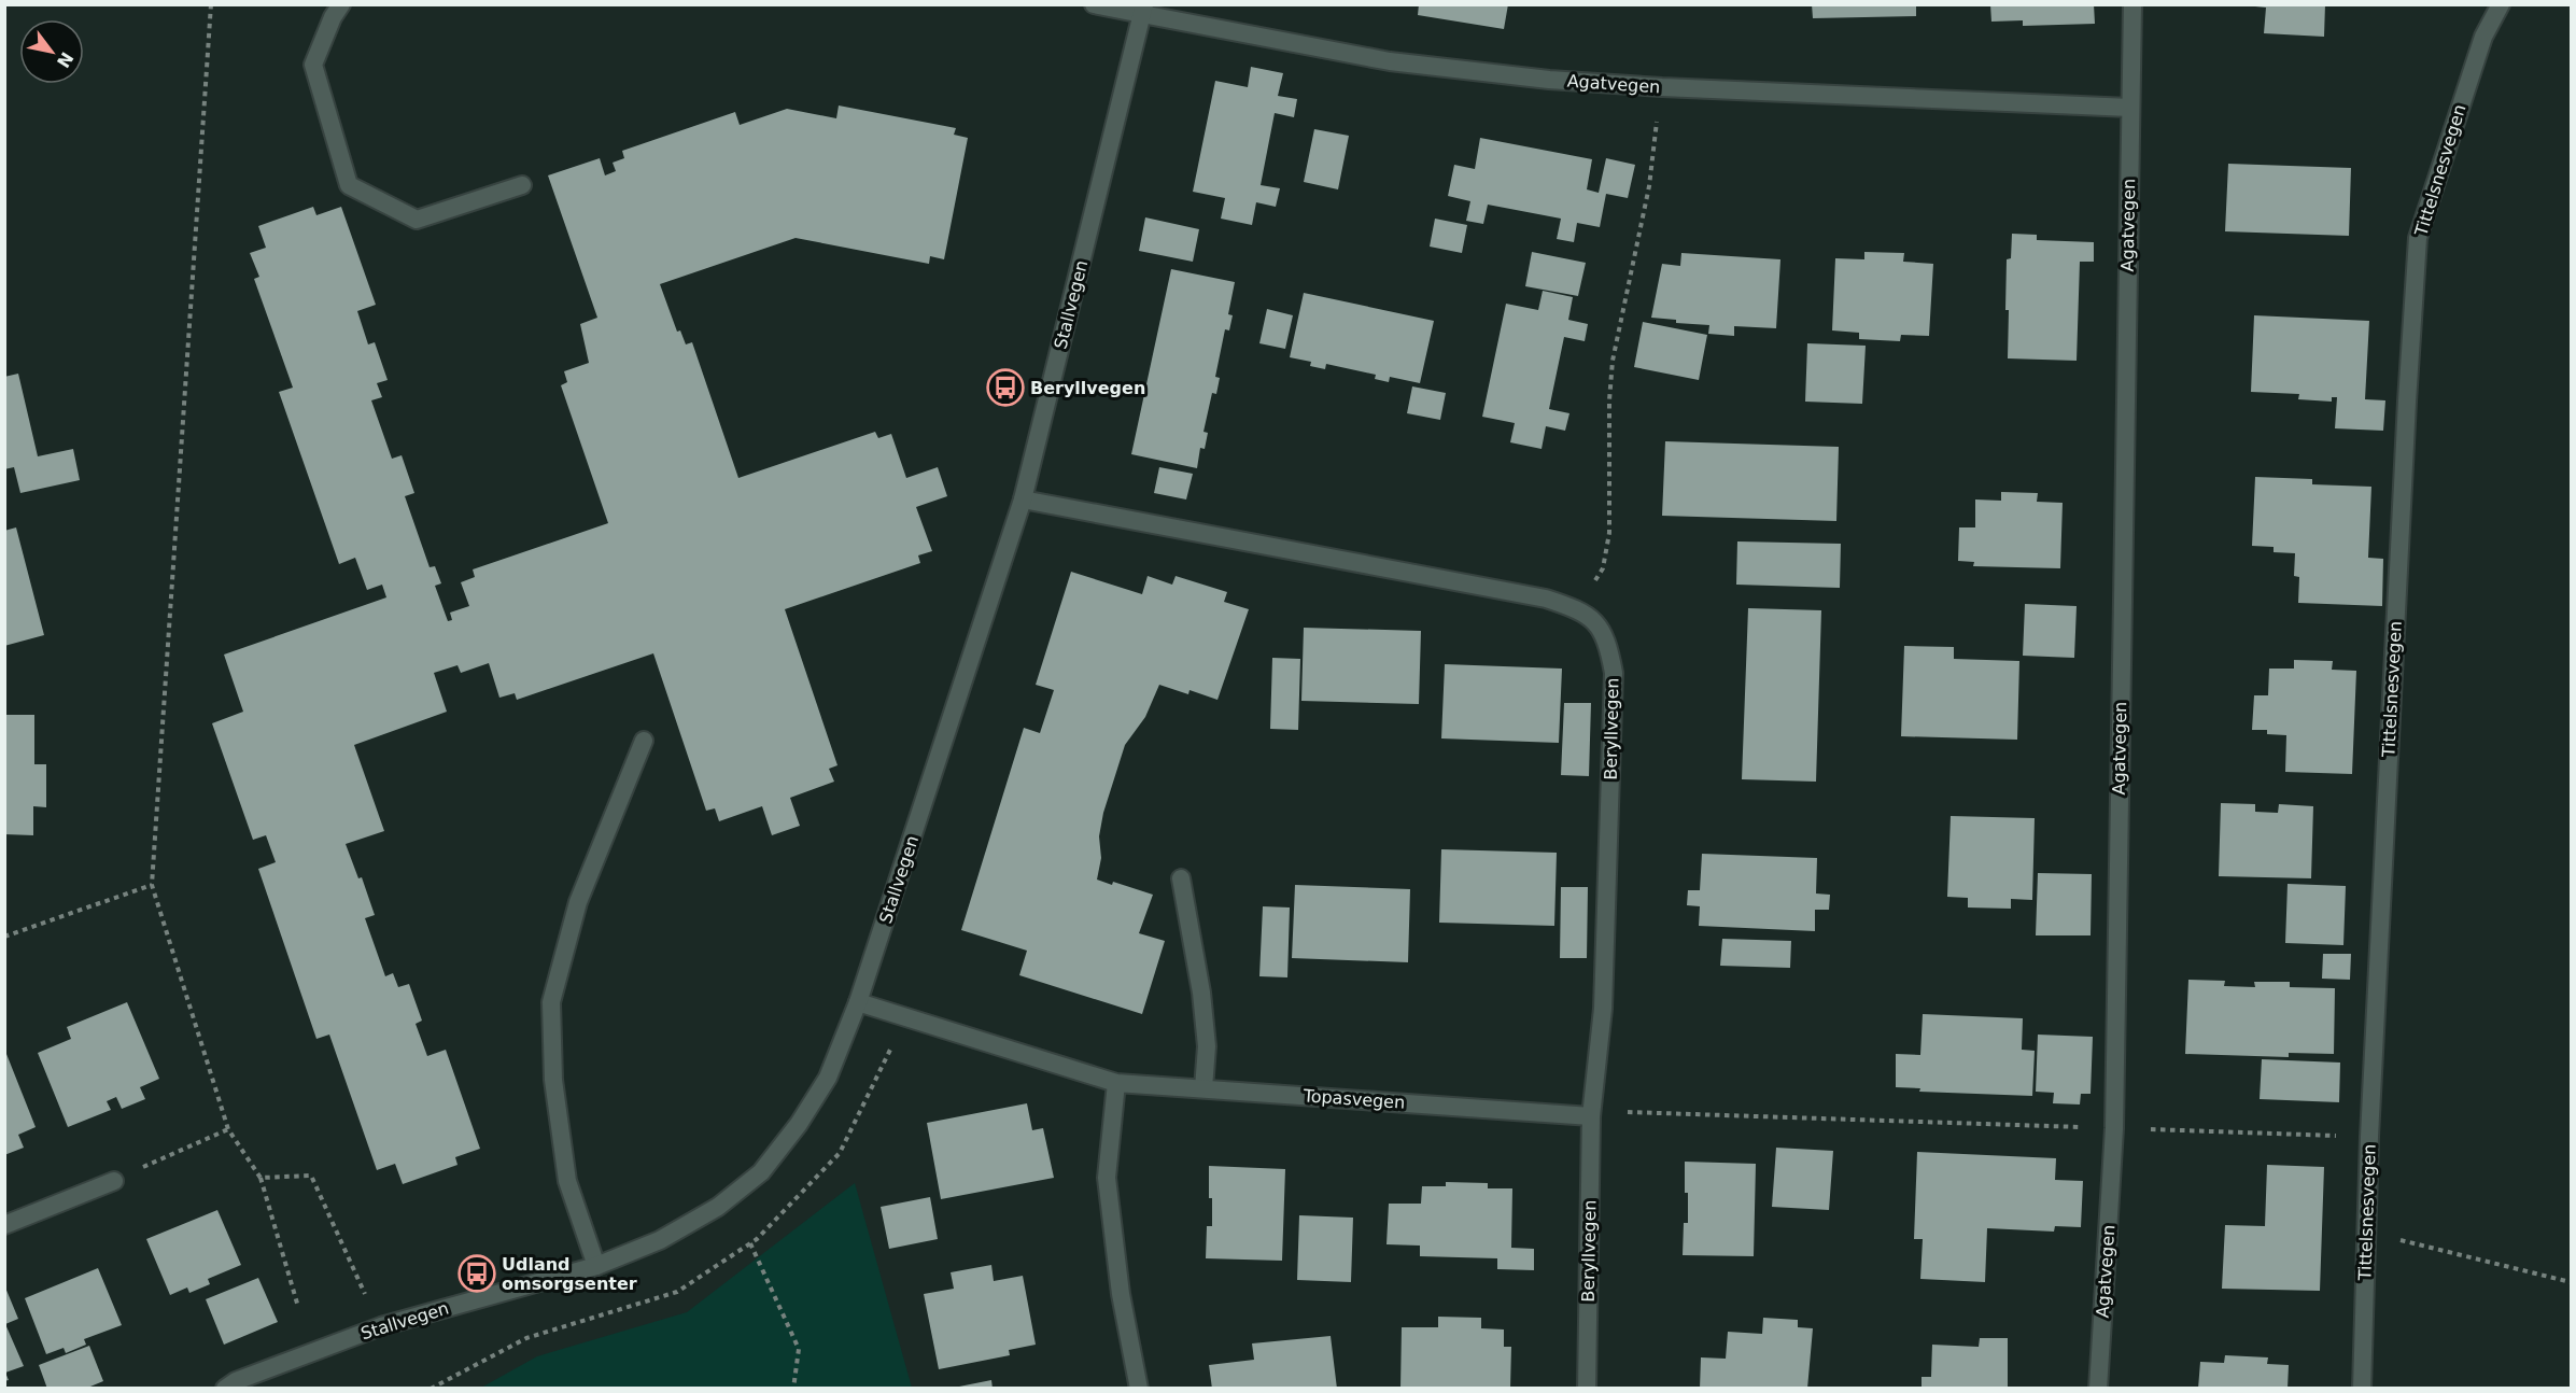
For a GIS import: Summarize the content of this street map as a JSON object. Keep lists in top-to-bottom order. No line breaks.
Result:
{"streets":{"street":["Agatvegen","Tittelsnesvegen","Stallvegen","Beryllvegen","Topasvegen"]},"crossings":[["Agatvegen","Stallvegen"],["Stallvegen","Beryllvegen"],["Stallvegen","Topasvegen"],["Beryllvegen","Topasvegen"]],"places":{"bus stop":["Beryllvegen","Udland omsorgsenter"]},"north":"bottom right"}
